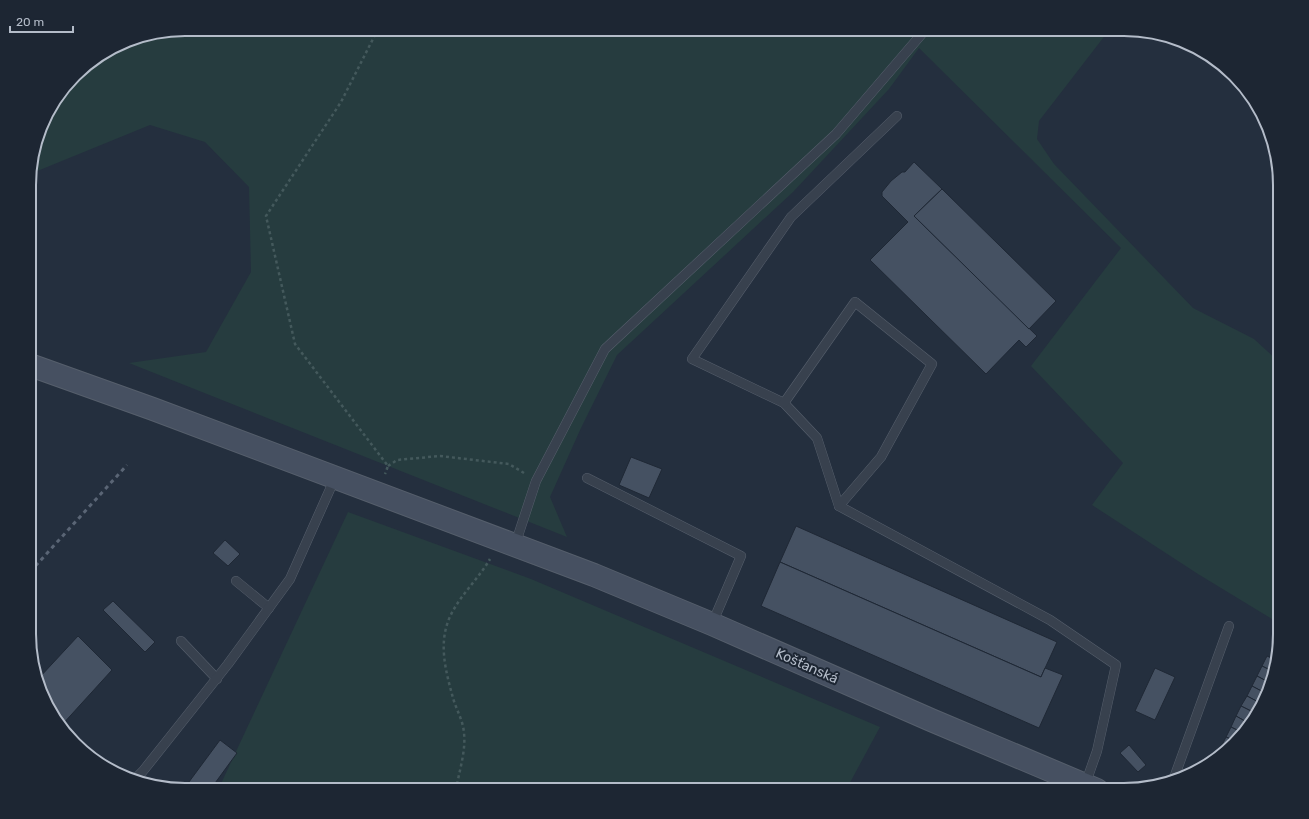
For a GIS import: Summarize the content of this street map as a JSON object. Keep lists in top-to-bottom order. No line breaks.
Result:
{"streets":{"street":["Košťanská"]},"scale_bar":"20 m"}
